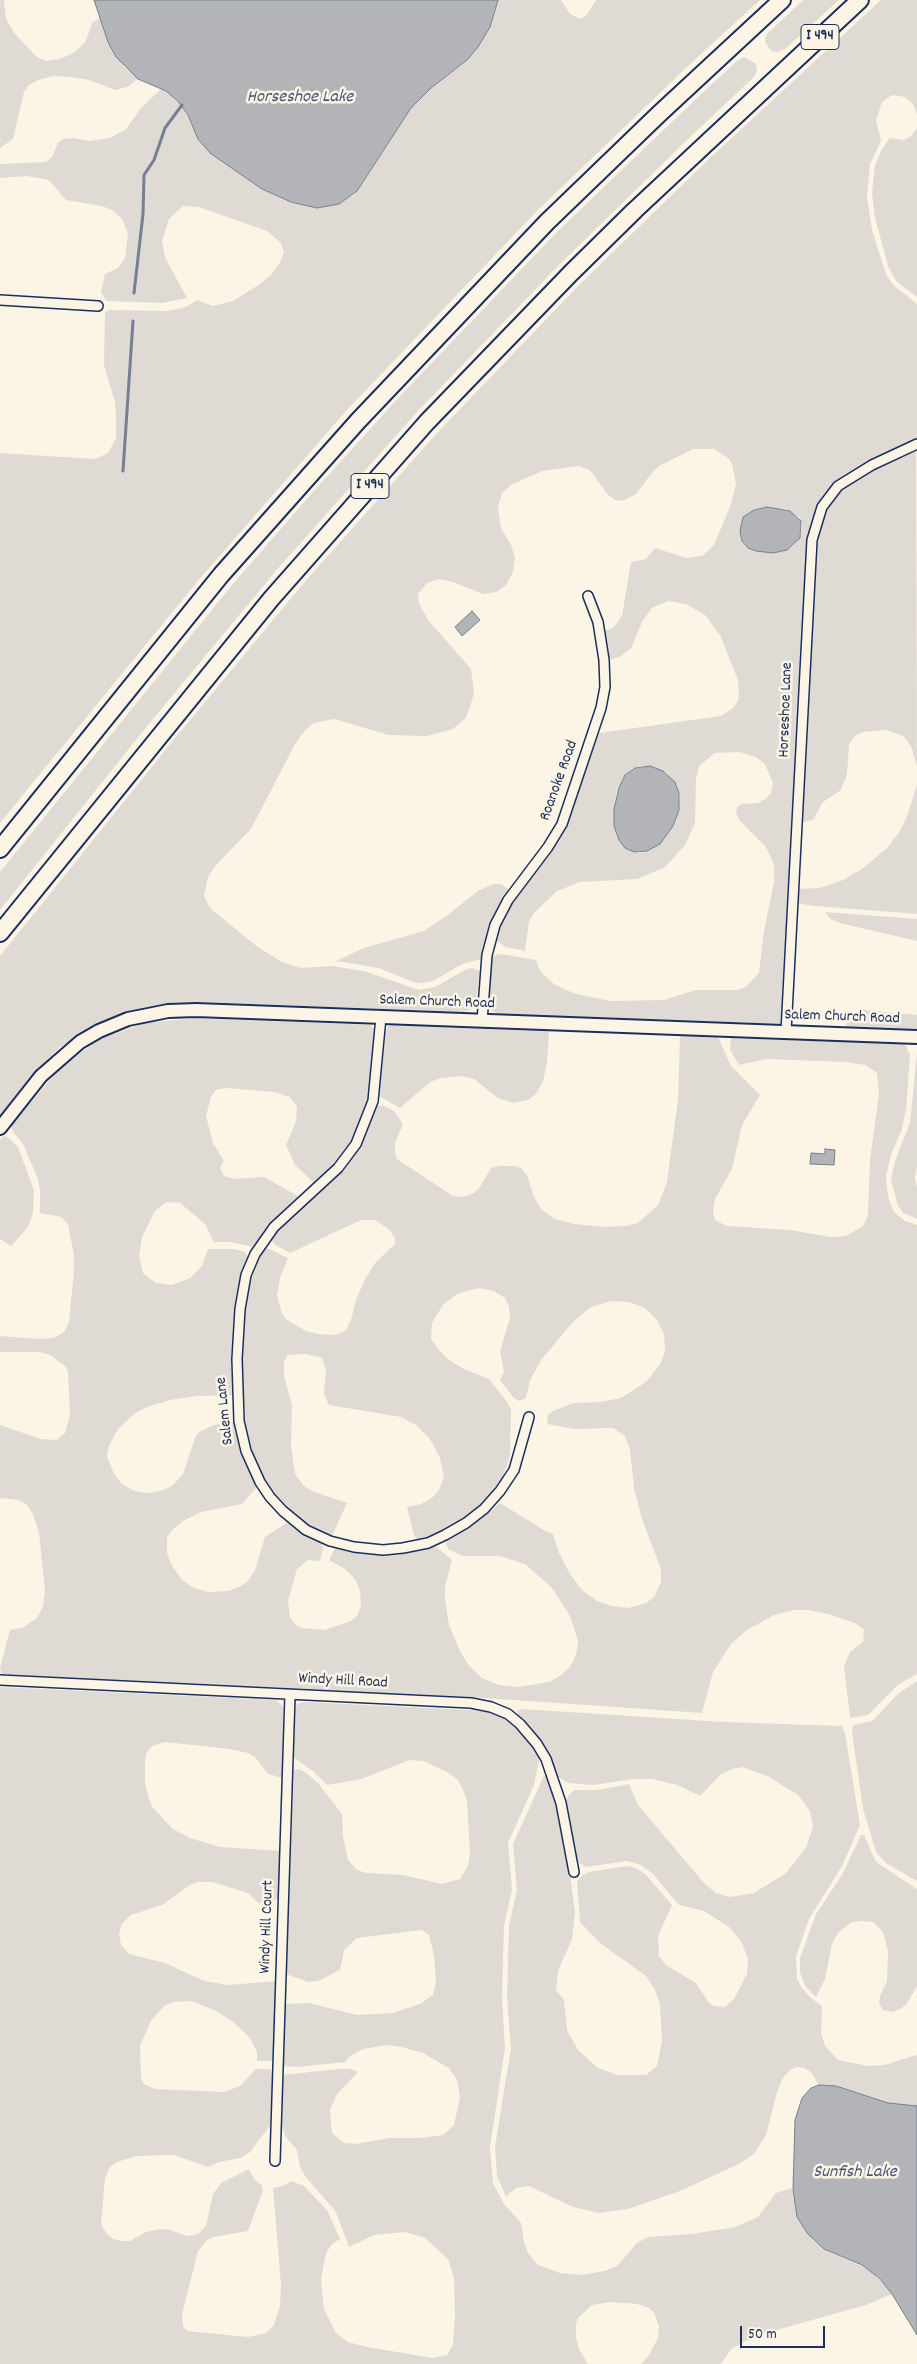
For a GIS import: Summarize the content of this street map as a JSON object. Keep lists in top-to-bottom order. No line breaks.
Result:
{"streets":{"highway":["I 494"],"street":["Horseshoe Lane","Roanoke Road","Salem Church Road","Salem Lane","Windy Hill Road","Windy Hill Court"]},"crossings":[["Horseshoe Lane","Salem Church Road"],["Roanoke Road","Salem Church Road"],["Salem Church Road","Salem Lane"],["Windy Hill Road","Windy Hill Court"]],"water":["Horseshoe Lake","Sunfish Lake"],"scale_bar":"50 m"}
